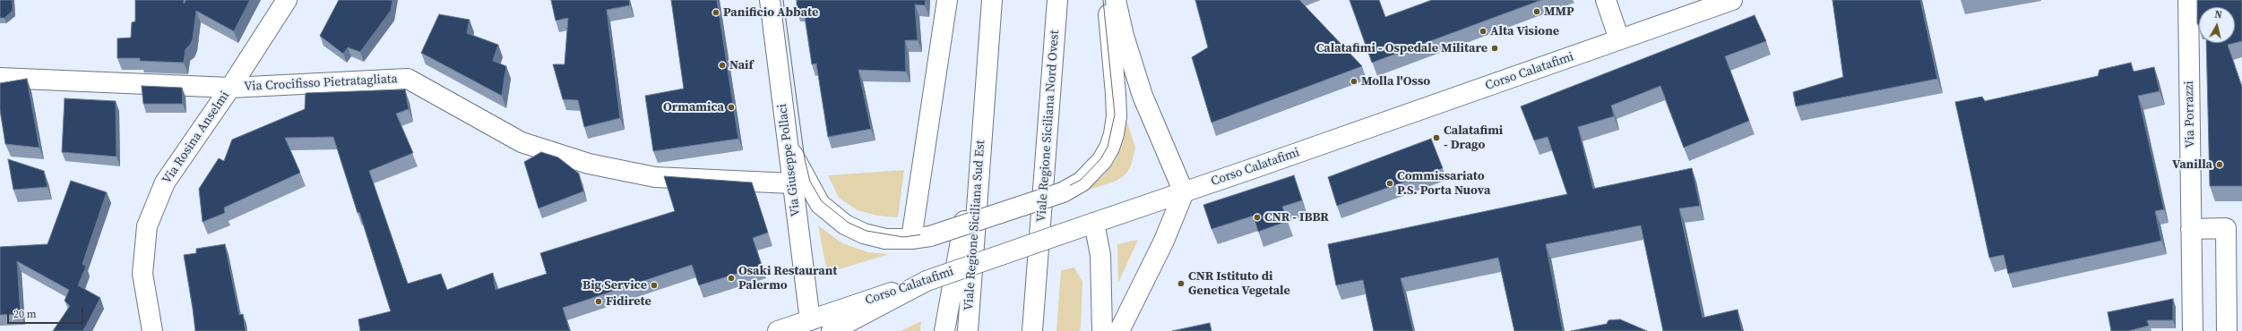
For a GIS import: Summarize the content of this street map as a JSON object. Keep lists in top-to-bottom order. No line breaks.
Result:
{"streets":{"street":["Corso Calatafimi","Via Crocifisso Pietratagliata","Via Porrazzi","Viale Regione Siciliana Nord Ovest","Via Rosina Anselmi","Via Giuseppe Pollaci","Viale Regione Siciliana Sud Est"]},"crossings":[["Corso Calatafimi","Via Giuseppe Pollaci"],["Via Crocifisso Pietratagliata","Via Rosina Anselmi"],["Via Crocifisso Pietratagliata","Via Giuseppe Pollaci"]],"places":["MMP","Panificio Abbate","Alta Visione","Calatafimi - Ospedale Militare","Naif","Molla l'Osso","Ormamica","Calatafimi - Drago","Vanilla","Commissariato P.S. Porta Nuova","CNR - IBBR","Osaki Restaurant Palermo","CNR Istituto di Genetica Vegetale","Big Service","Fidirete"],"scale_bar":"20 m","north":"top"}
